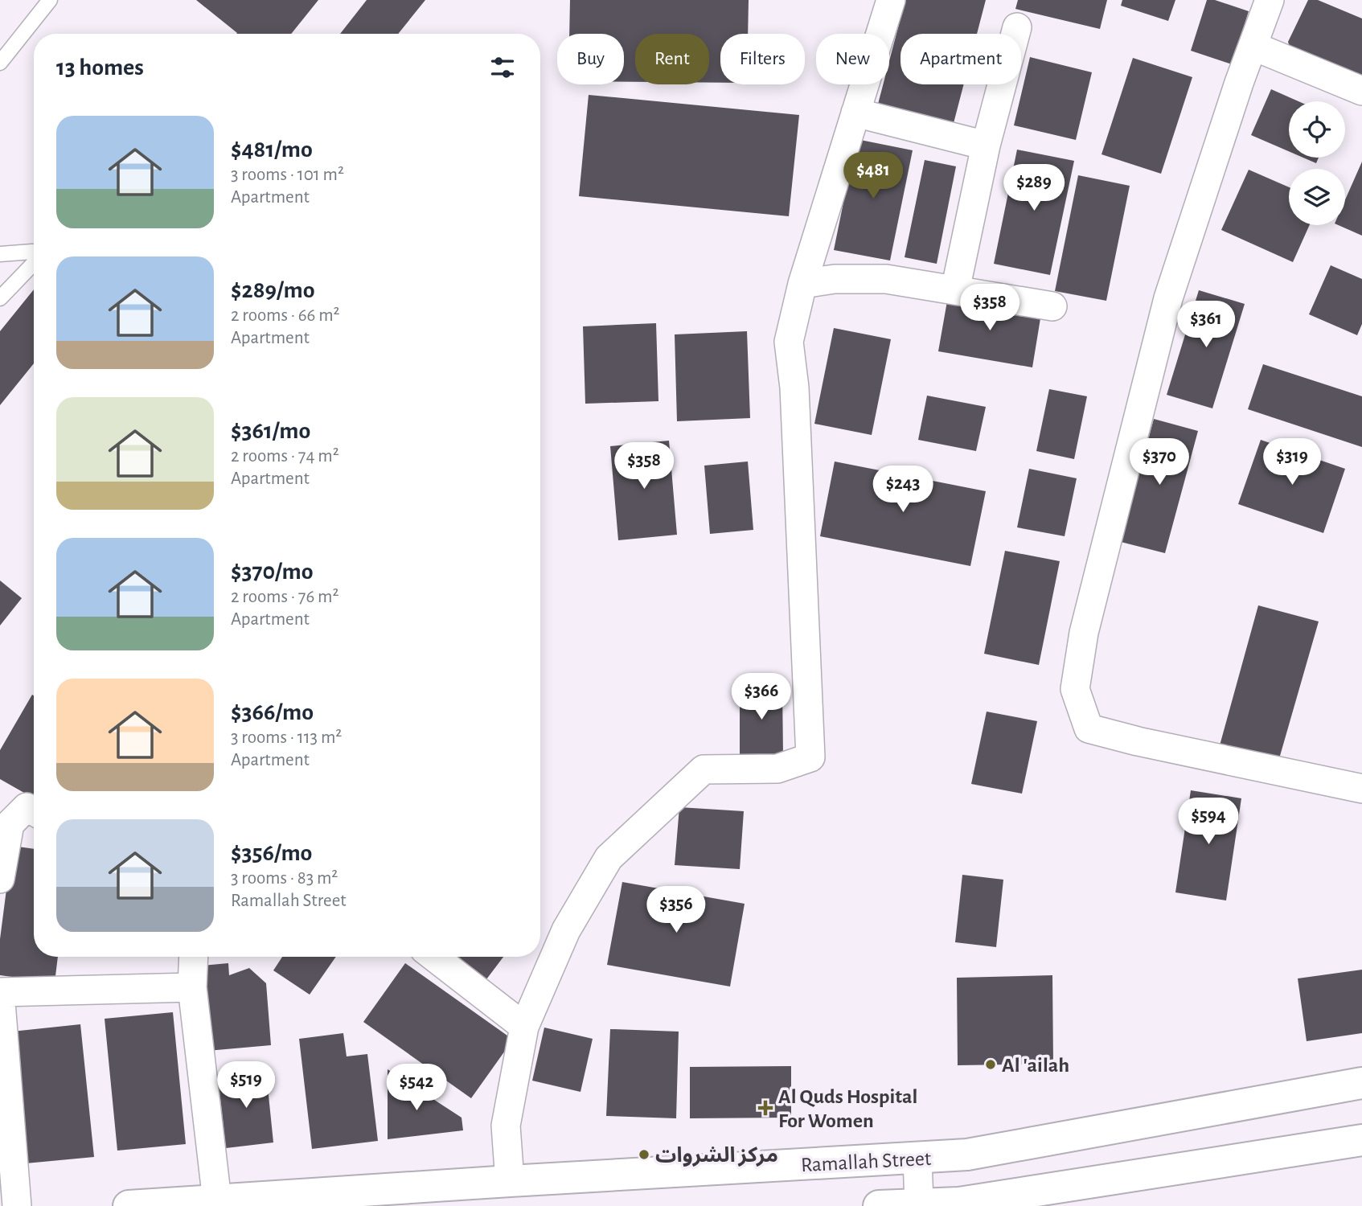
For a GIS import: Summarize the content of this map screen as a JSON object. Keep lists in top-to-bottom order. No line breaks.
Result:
{"streets":{"main road":["Ramallah Street"]},"places":{"other":["Al 'ailah","مركز الشروات"],"health":["Al Quds Hospital For Women"]},"page":{"chip":["Buy","Rent","Filters","New","Apartment"],"heading":"13 homes","list":[{"name":"$481/mo","note":"3 rooms · 101 m² · Apartment"},{"name":"$289/mo","note":"2 rooms · 66 m² · Apartment"},{"name":"$361/mo","note":"2 rooms · 74 m² · Apartment"},{"name":"$370/mo","note":"2 rooms · 76 m² · Apartment"},{"name":"$366/mo","note":"3 rooms · 113 m² · Apartment"},{"name":"$356/mo","note":"3 rooms · 83 m² · Ramallah Street"}],"price":["$481","$289","$358","$361","$370","$319","$358","$243","$366","$594","$356","$519","$542"]}}
